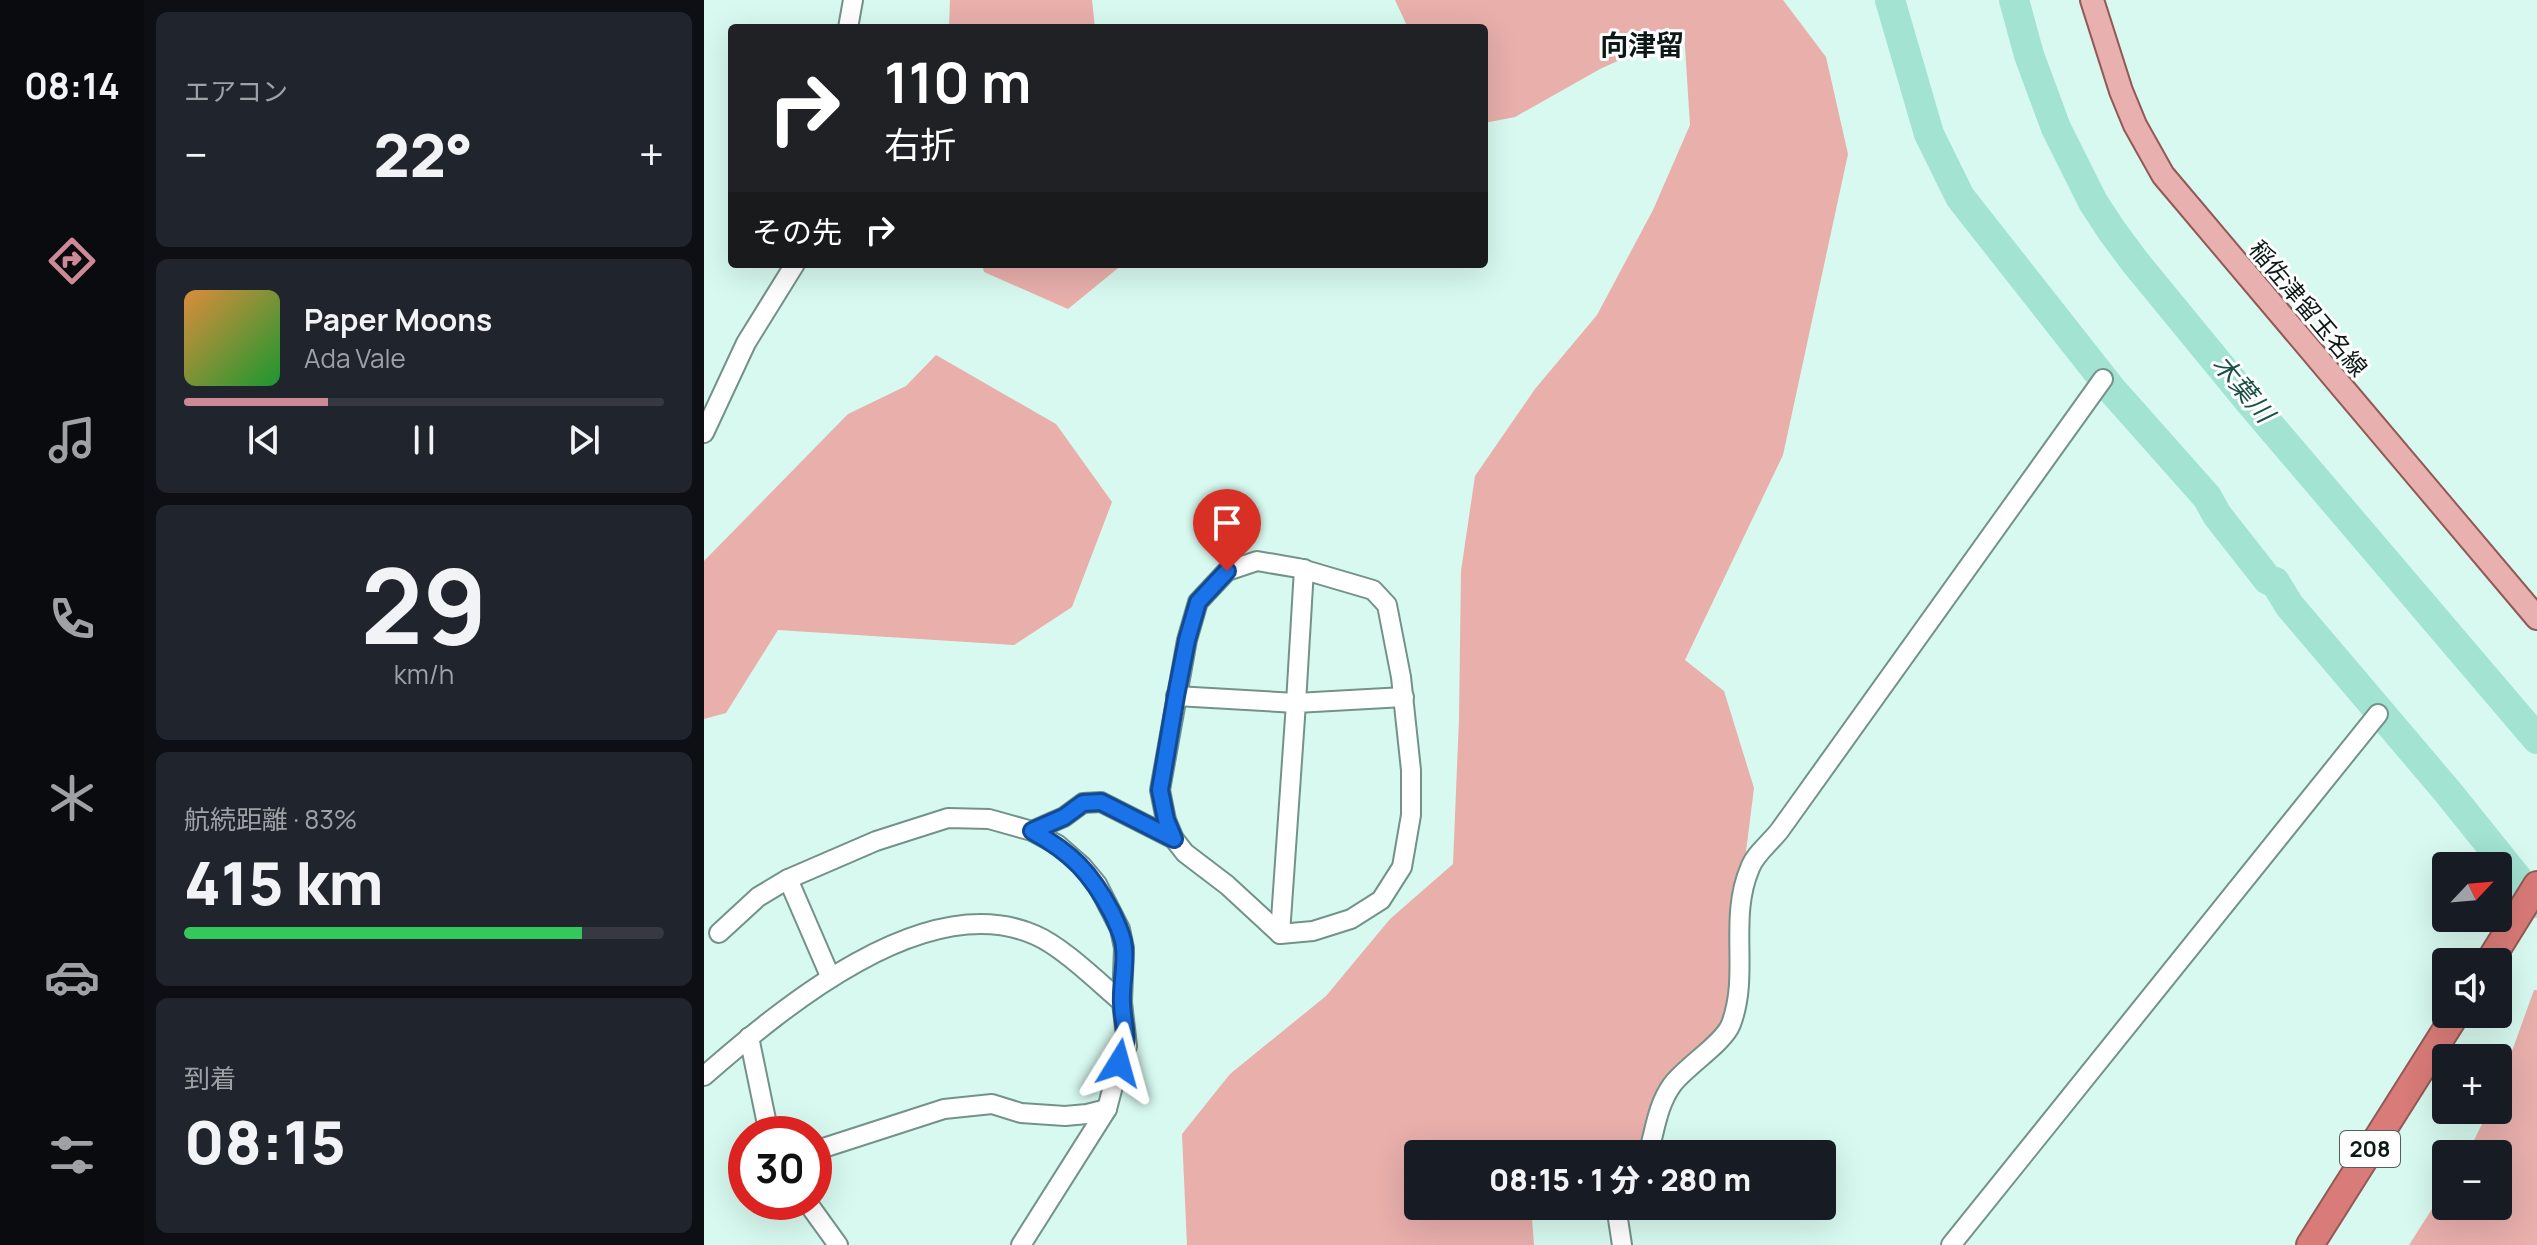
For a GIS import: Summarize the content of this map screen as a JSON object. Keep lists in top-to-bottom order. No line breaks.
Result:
{"streets":{"highway":["208"],"main road":["稲佐津留玉名線"]},"districts":["向津留"],"water":["木葉川"],"north":"top right","page":{"tabs":"08:14","tile":["エアコン",["29","km/h"],["航続距離 · 83%","415 km"],["到着","08:15"]],"turn":["110 m","右折"],"heat":["−","22°","+"],"then":"その先","song":["Paper Moons","Ada Vale"],"map_buttons":["+","−"],"limit":"30","trip":"08:15 · 1 分 · 280 m"}}
